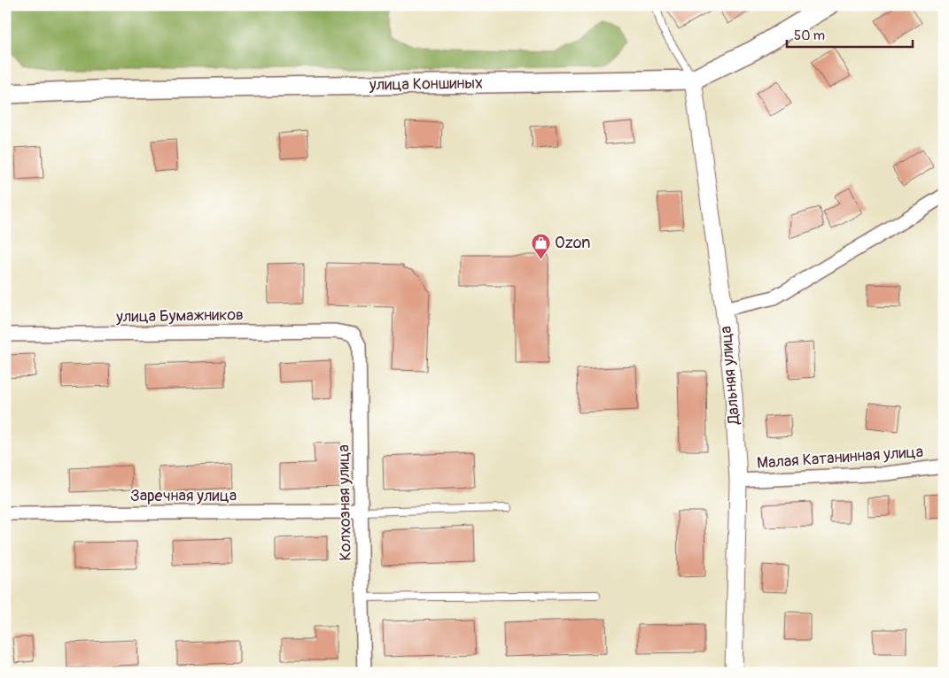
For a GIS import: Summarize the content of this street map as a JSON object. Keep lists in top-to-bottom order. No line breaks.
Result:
{"streets":{"main road":["улица Коншиных"],"street":["улица Бумажников","Дальняя улица","Малая Катанинная улица","Заречная улица","Колхозная улица"]},"crossings":[["улица Коншиных","Дальняя улица"],["улица Бумажников","Колхозная улица"],["Дальняя улица","Малая Катанинная улица"],["Заречная улица","Колхозная улица"]],"places":{"shop":["Ozon"]},"scale_bar":"50 m"}
